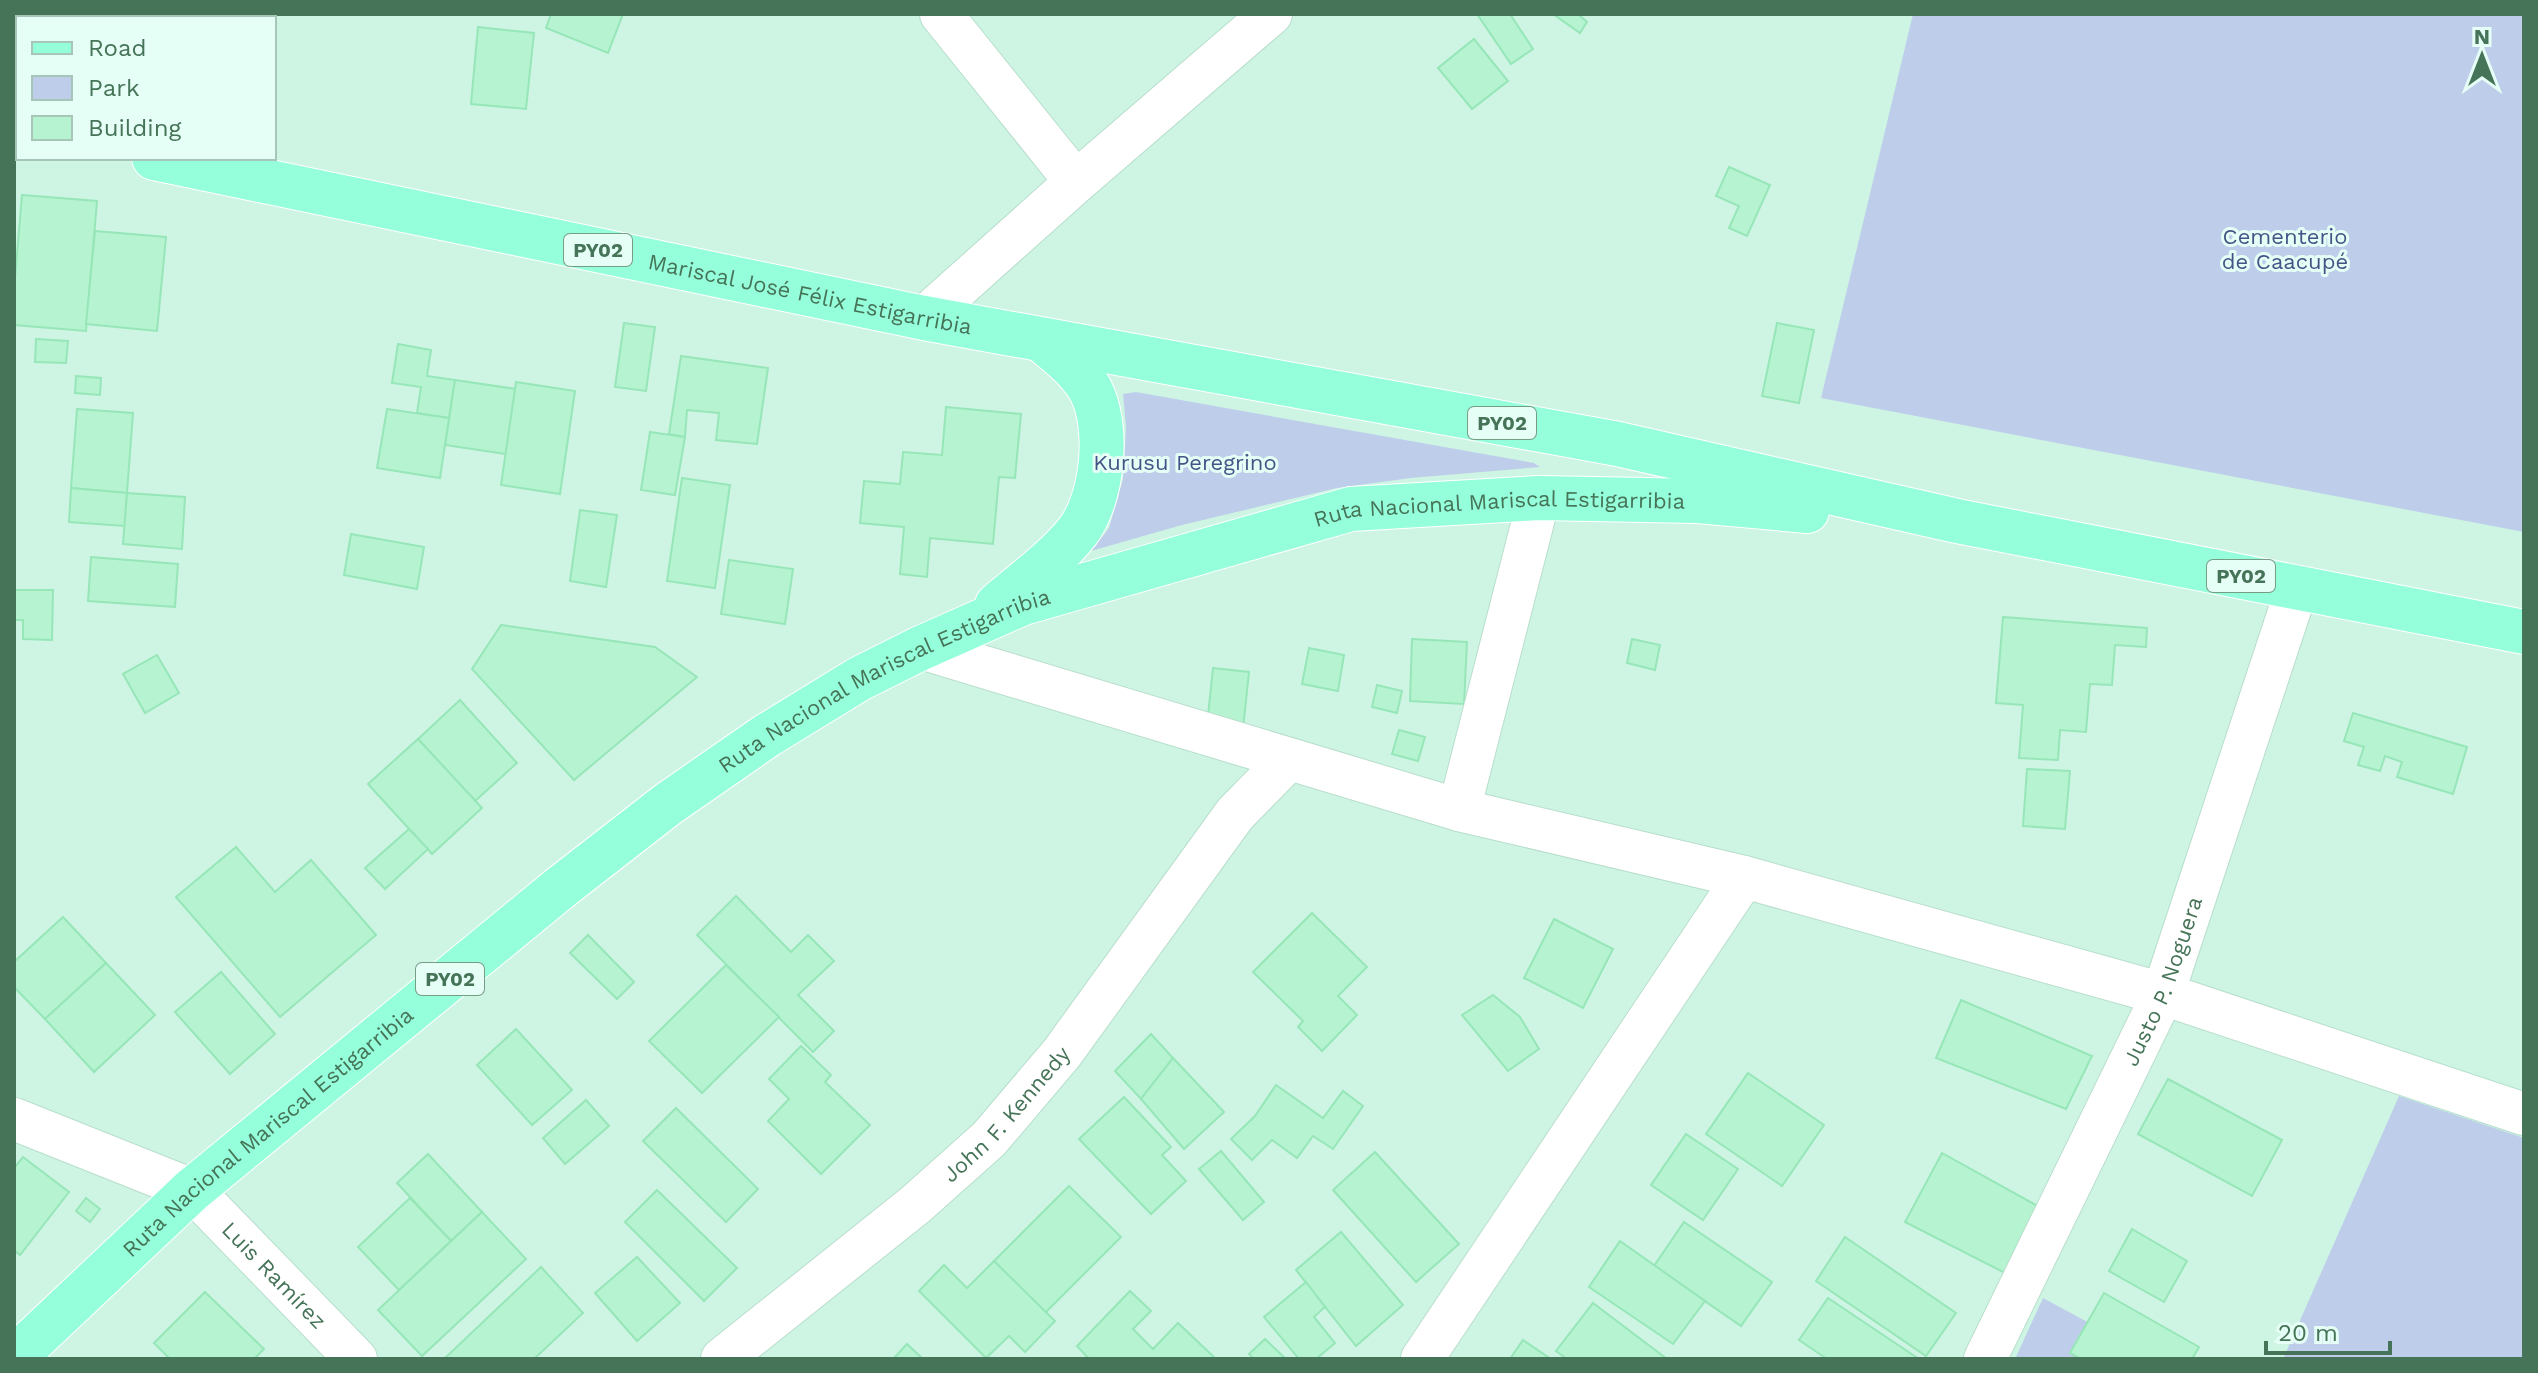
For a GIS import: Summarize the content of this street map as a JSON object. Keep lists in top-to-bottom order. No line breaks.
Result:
{"streets":{"main road":["PY02","Mariscal José Félix Estigarribia","Ruta Nacional Mariscal Estigarribia"],"street":["Justo P. Noguera","John F. Kennedy","Luis Ramírez"]},"crossings":[["Mariscal José Félix Estigarribia","Ruta Nacional Mariscal Estigarribia"],["Ruta Nacional Mariscal Estigarribia","Justo P. Noguera"],["Ruta Nacional Mariscal Estigarribia","Luis Ramírez"]],"parks":["Cementerio de Caacupé","Kurusu Peregrino"],"legend":["Road","Park","Building"],"scale_bar":"20 m","north":"top"}
